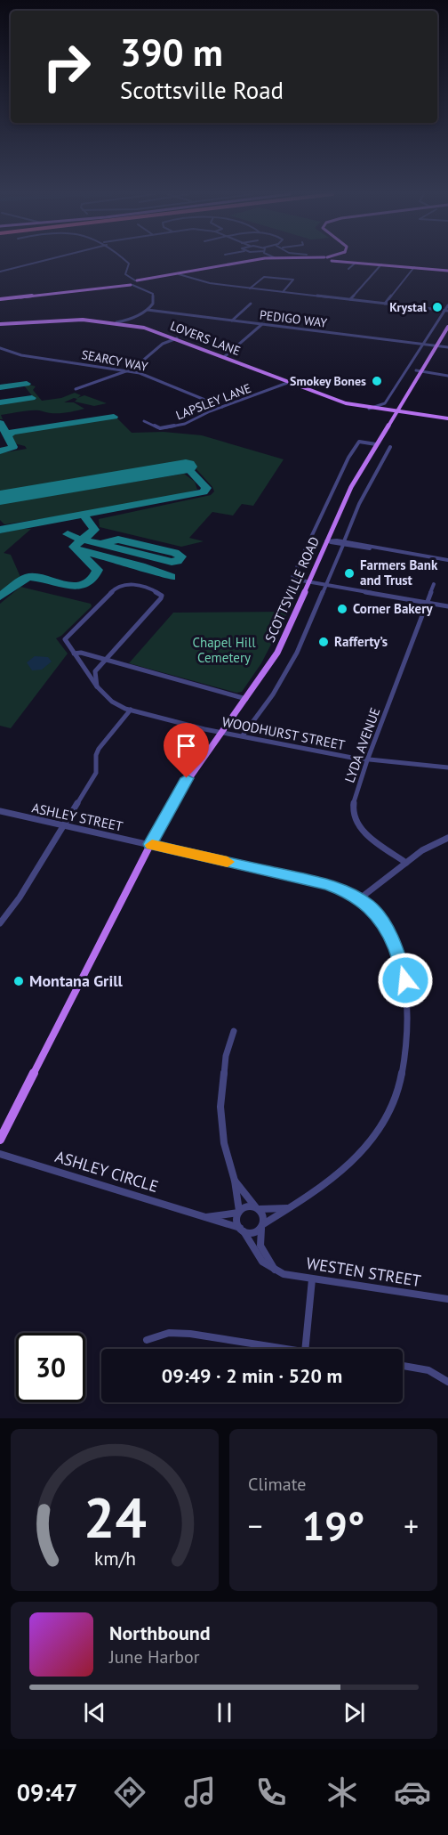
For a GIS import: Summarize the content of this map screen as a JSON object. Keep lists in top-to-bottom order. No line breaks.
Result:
{"streets":{"main road":["LOVERS LANE","SCOTTSVILLE ROAD"],"street":["PEDIGO WAY","SEARCY WAY","LAPSLEY LANE","WOODHURST STREET","LYDA AVENUE","ASHLEY STREET","ASHLEY CIRCLE","WESTEN STREET"]},"crossings":[["PEDIGO WAY","SCOTTSVILLE ROAD"],["LOVERS LANE","LAPSLEY LANE"],["LOVERS LANE","SCOTTSVILLE ROAD"],["SEARCY WAY","LAPSLEY LANE"],["SCOTTSVILLE ROAD","WOODHURST STREET"],["SCOTTSVILLE ROAD","ASHLEY STREET"],["WOODHURST STREET","LYDA AVENUE"],["ASHLEY CIRCLE","WESTEN STREET"]],"parks":["Chapel Hill Cemetery"],"places":["Krystal","Smokey Bones","Farmers Bank and Trust","Corner Bakery","Rafferty’s","Montana Grill"],"page":{"turn":["390 m","Scottsville Road"],"limit":"30","trip":"09:49 · 2 min · 520 m","tile":"Climate","heat":["−","19°","+"],"song":["Northbound","June Harbor"],"tabs":"09:47","gauge":["24","km/h"]}}
